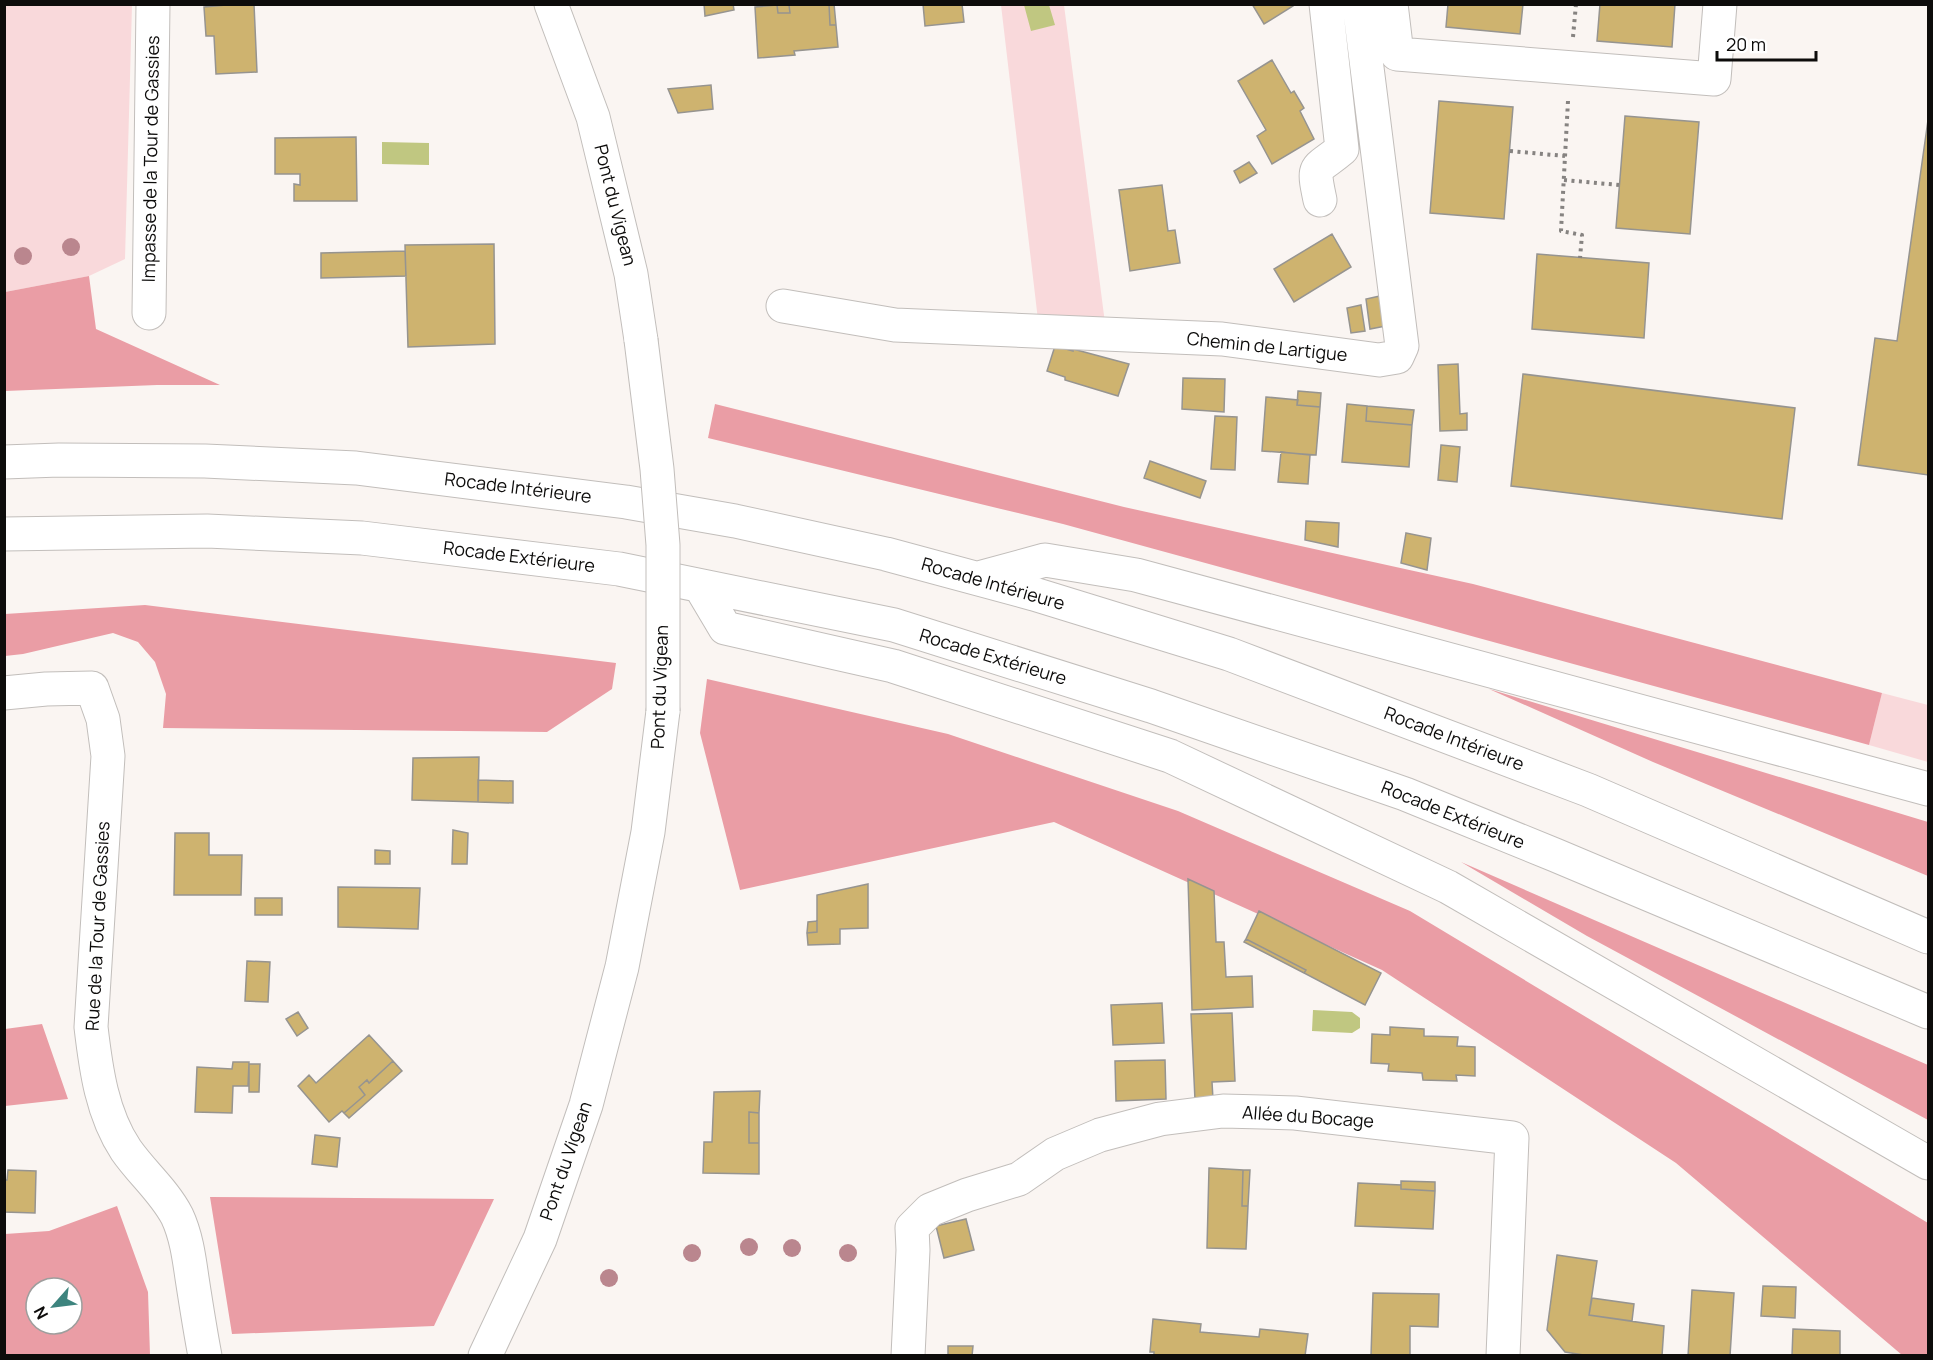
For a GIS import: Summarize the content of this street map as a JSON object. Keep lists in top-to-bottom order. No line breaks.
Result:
{"streets":{"main road":["Impasse de la Tour de Gassies","Pont du Vigean","Chemin de Lartigue","Rocade Intérieure","Rocade Extérieure","Rue de la Tour de Gassies","Allée du Bocage"]},"scale_bar":"20 m","north":"bottom left"}
